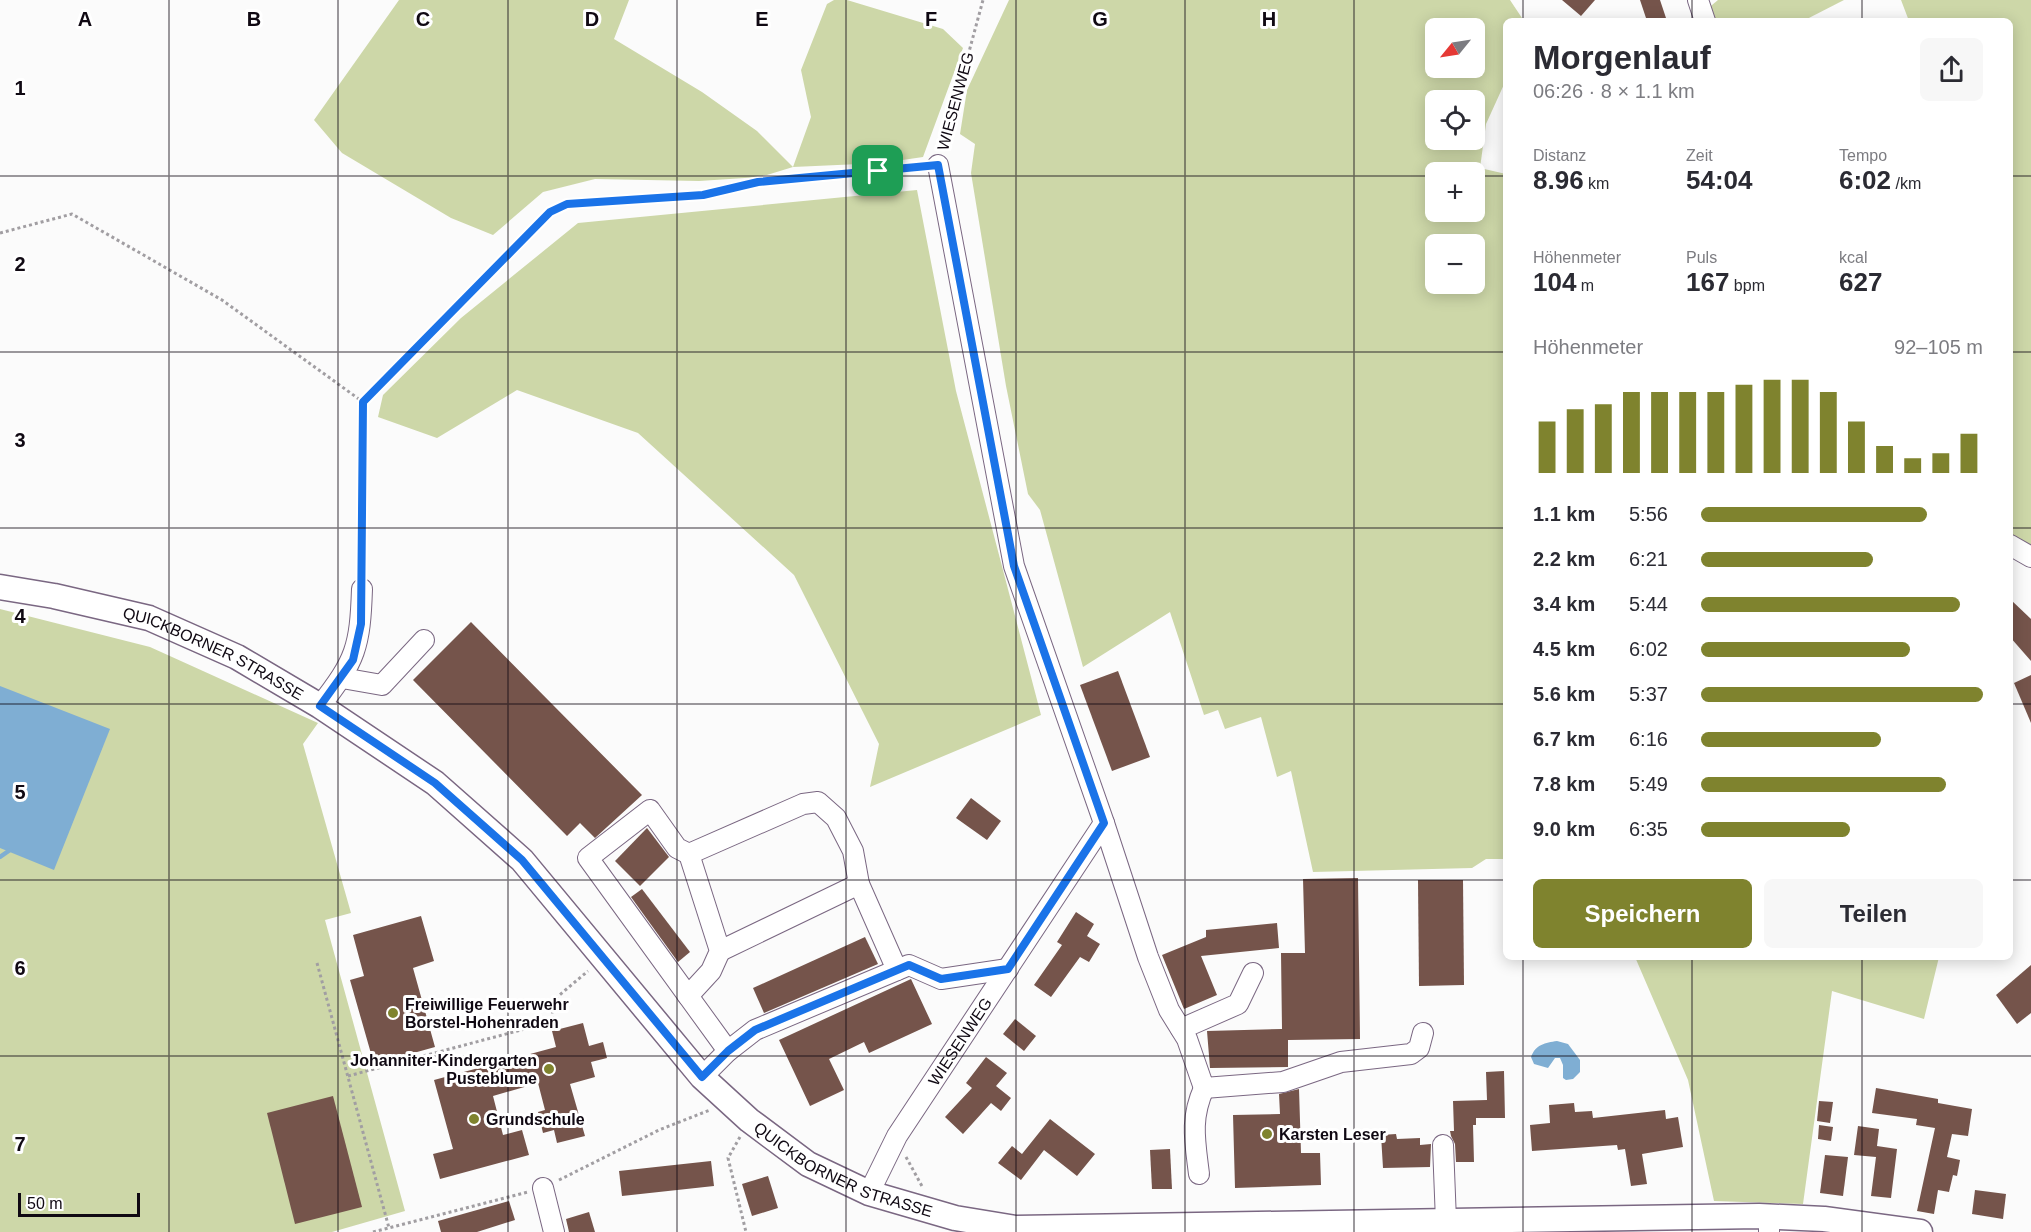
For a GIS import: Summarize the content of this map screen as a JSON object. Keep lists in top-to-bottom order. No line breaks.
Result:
{"streets":{"main road":["QUICKBORNER STRASSE"],"street":["WIESENWEG"]},"crossings":[["WIESENWEG","QUICKBORNER STRASSE"]],"places":["Freiwillige Feuerwehr Borstel-Hohenraden","Johanniter-Kindergarten Pusteblume","Grundschule","Karsten Leser"],"scale_bar":"50 m","north":"bottom left","page":{"map_buttons":["+","−"],"heading":["Morgenlauf","06:26 · 8 × 1.1 km"],"stats":[["Distanz","8.96 km"],["Zeit","54:04"],["Tempo","6:02 /km"],["Höhenmeter","104 m"],["Puls","167 bpm"],["kcal","627"]],"chart":["Höhenmeter","92–105 m"],"list":[{"name":"1.1 km","note":"5:56"},{"name":"2.2 km","note":"6:21"},{"name":"3.4 km","note":"5:44"},{"name":"4.5 km","note":"6:02"},{"name":"5.6 km","note":"5:37"},{"name":"6.7 km","note":"6:16"},{"name":"7.8 km","note":"5:49"},{"name":"9.0 km","note":"6:35"}],"buttons":["Speichern","Teilen"],"scale":"50 m"},"grid":{"columns":["A","B","C","D","E","F","G","H"],"rows":["1","2","3","4","5","6","7"]}}
